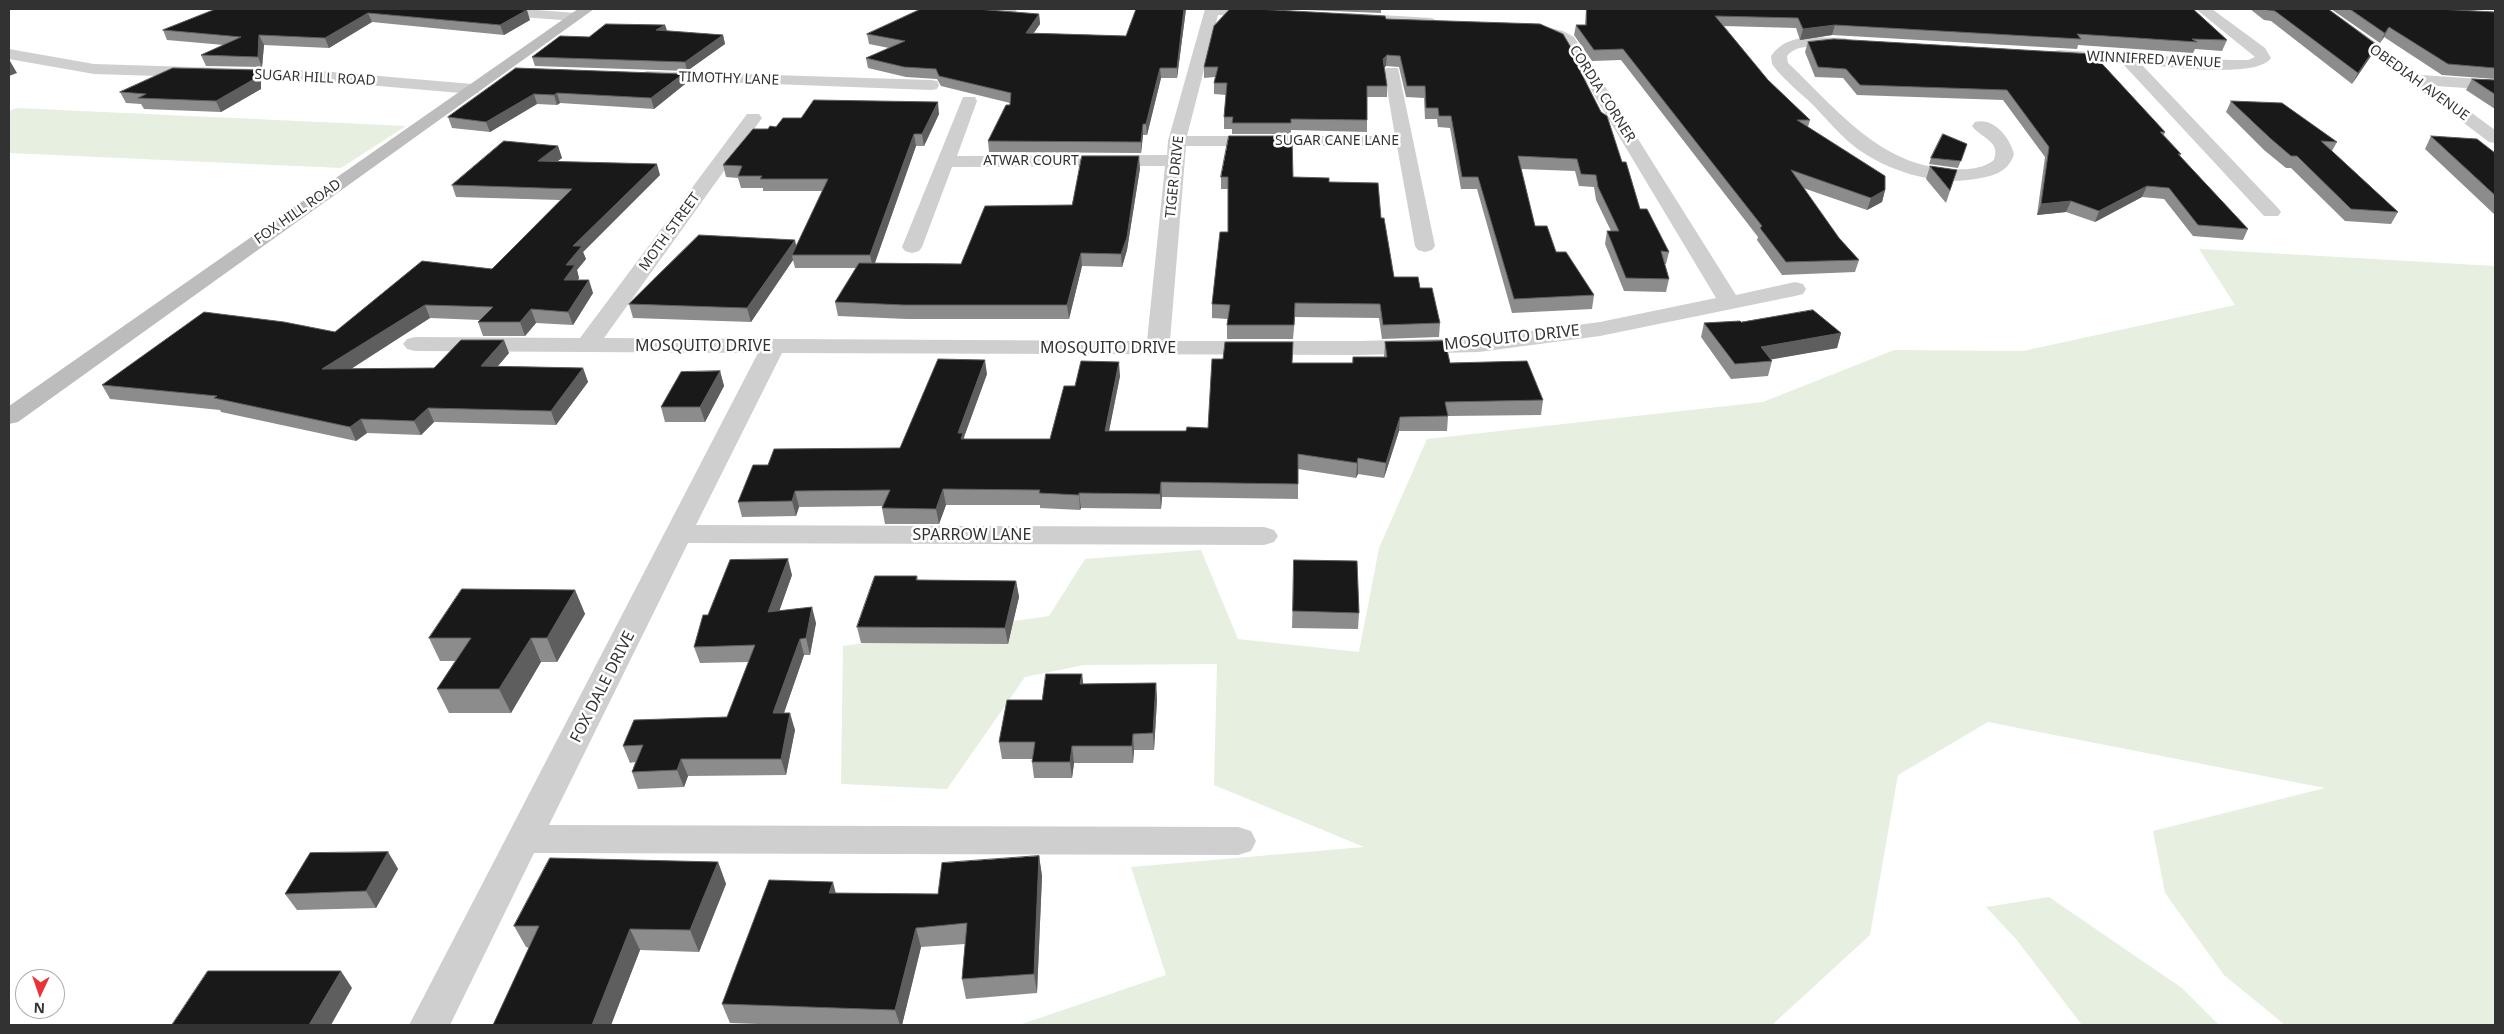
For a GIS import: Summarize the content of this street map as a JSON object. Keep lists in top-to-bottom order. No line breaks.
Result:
{"streets":{"main road":["FOX HILL ROAD"],"street":["WINNIFRED AVENUE","SUGAR HILL ROAD","TIMOTHY LANE","OBEDIAH AVENUE","CORDIA CORNER","SUGAR CANE LANE","ATWAR COURT","TIGER DRIVE","MOTH STREET","MOSQUITO DRIVE","SPARROW LANE","FOX DALE DRIVE"]},"crossings":[["SUGAR HILL ROAD","FOX HILL ROAD"],["CORDIA CORNER","MOSQUITO DRIVE"],["SUGAR CANE LANE","TIGER DRIVE"],["ATWAR COURT","TIGER DRIVE"],["TIGER DRIVE","MOSQUITO DRIVE"],["MOTH STREET","MOSQUITO DRIVE"],["MOSQUITO DRIVE","FOX DALE DRIVE"],["SPARROW LANE","FOX DALE DRIVE"]],"north":"bottom"}
